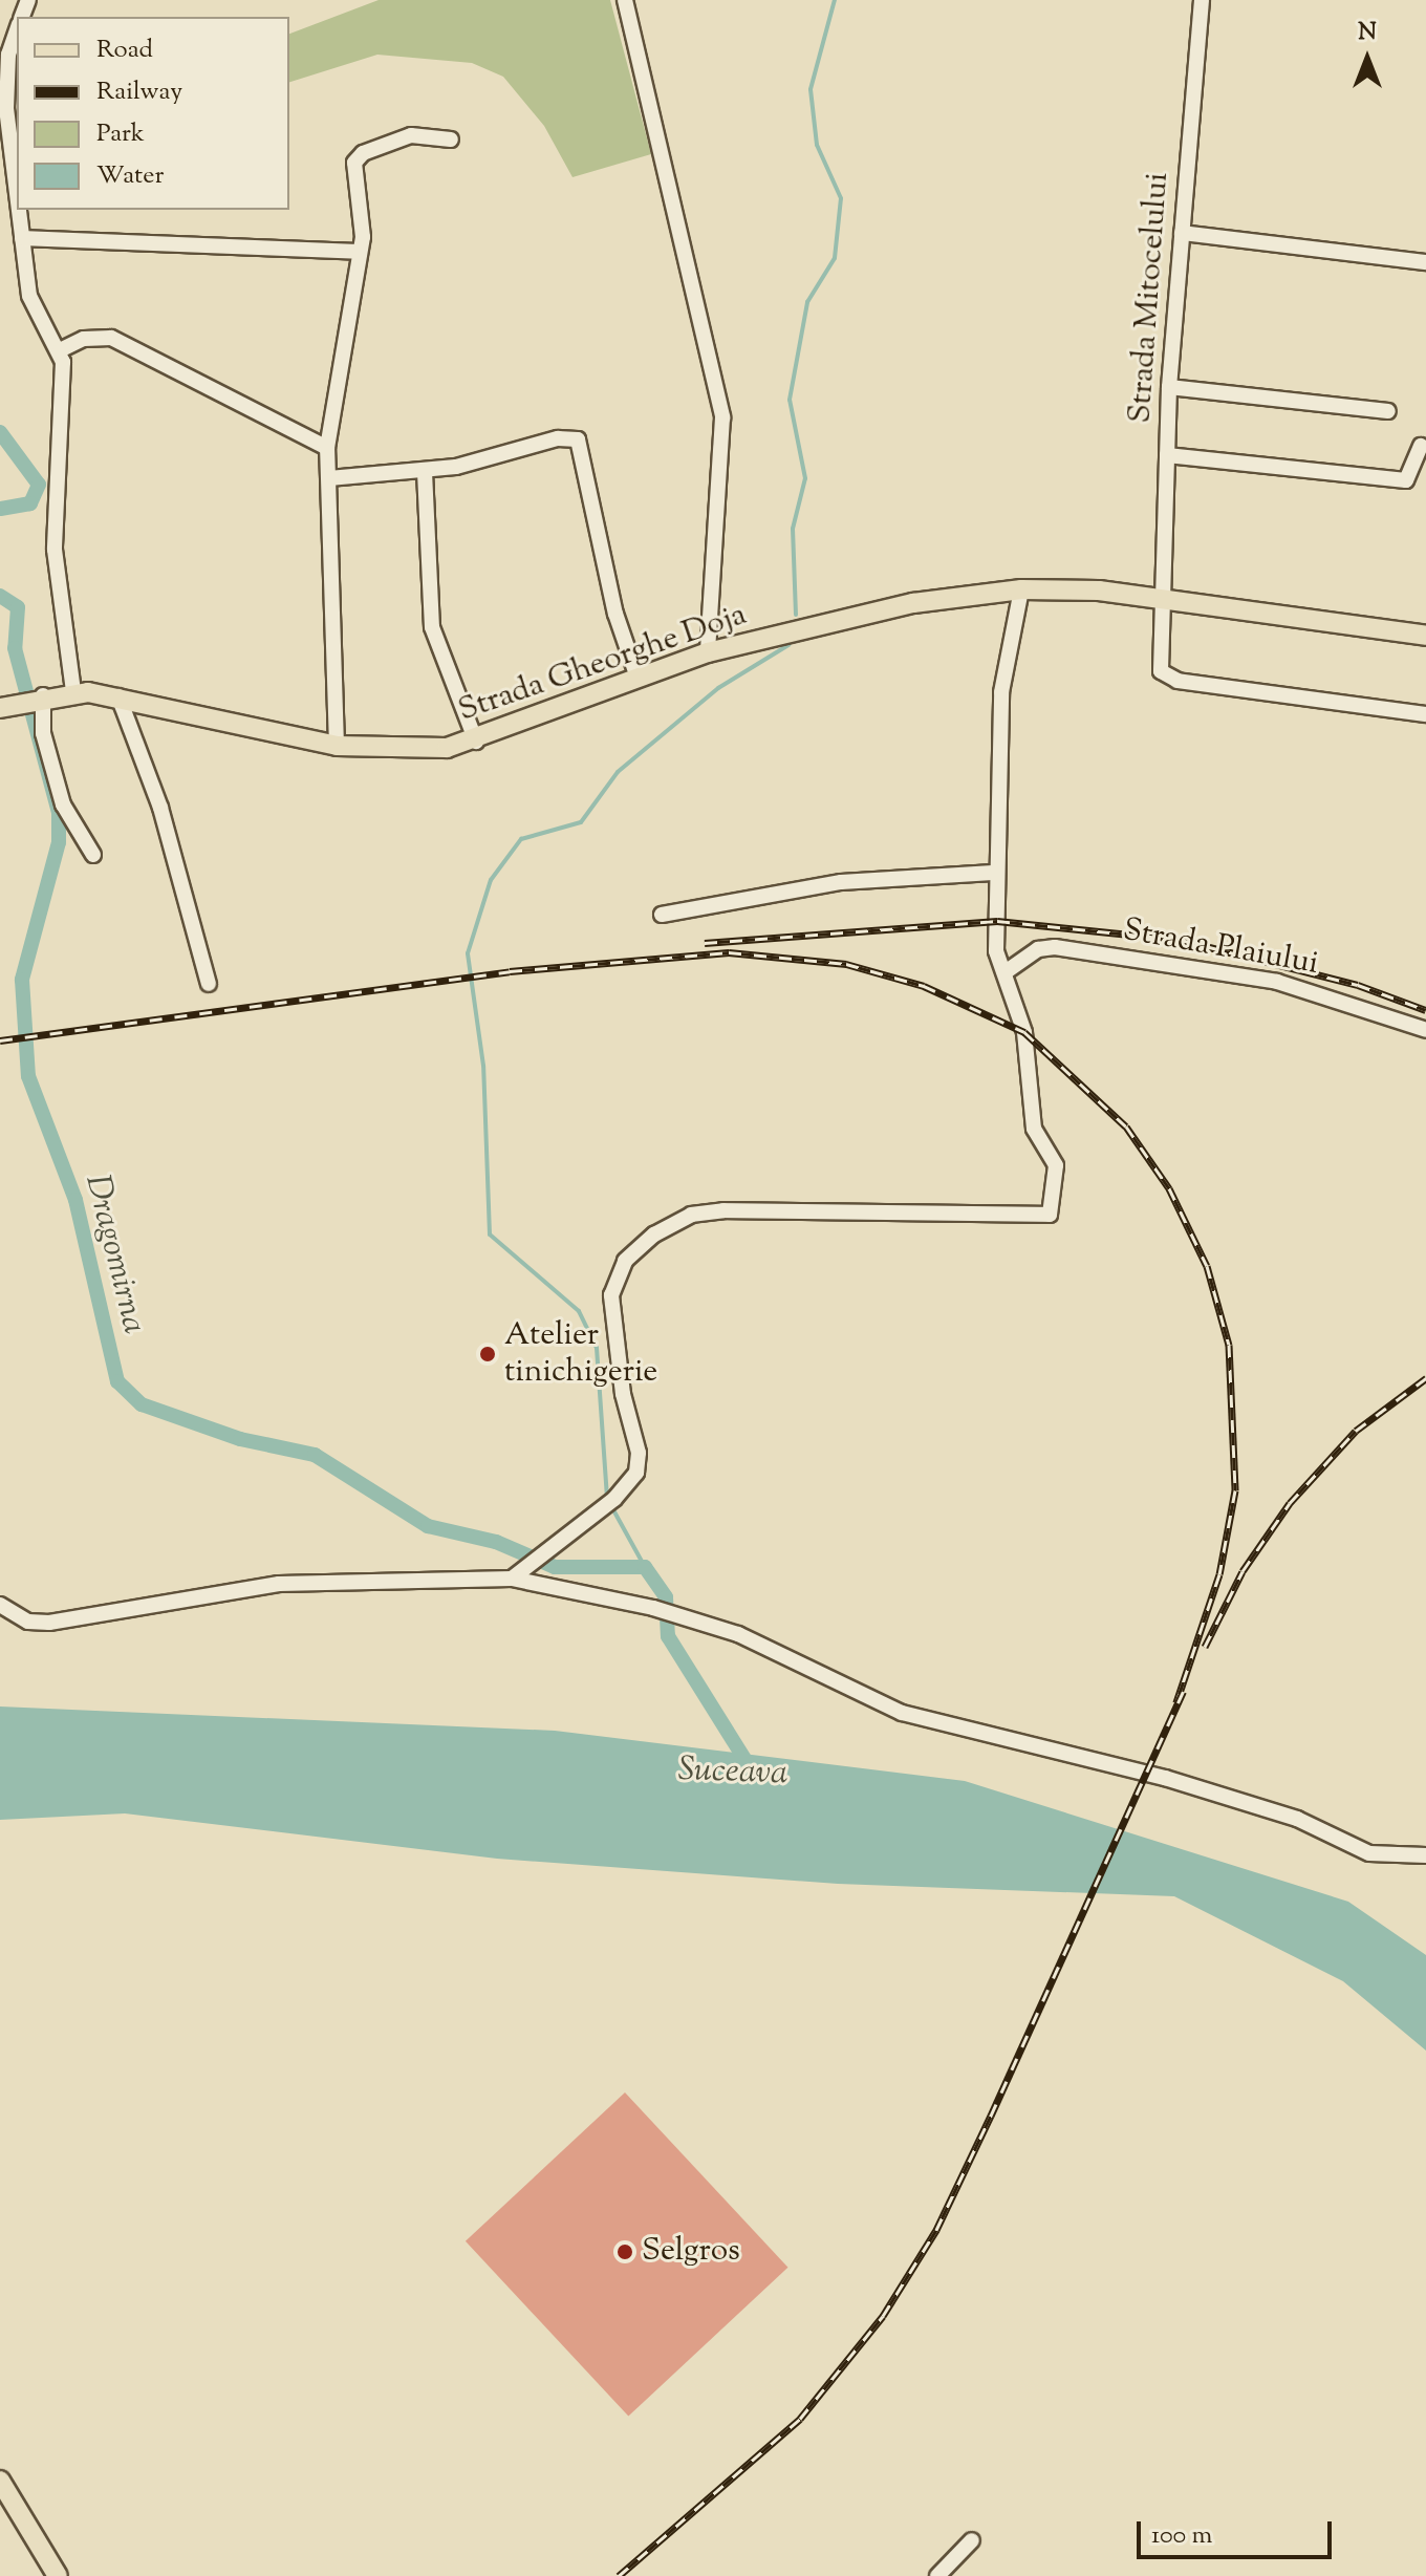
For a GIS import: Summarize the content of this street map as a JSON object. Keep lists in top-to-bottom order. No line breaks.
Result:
{"streets":{"main road":["Strada Gheorghe Doja"],"street":["Strada Mitocelului","Strada Plaiului"]},"crossings":[["Strada Mitocelului","Strada Gheorghe Doja"]],"water":["Dragomirna","Suceava"],"places":["Atelier tinichigerie","Selgros"],"legend":["Road","Railway","Park","Water"],"scale_bar":"100 m","north":"top"}
